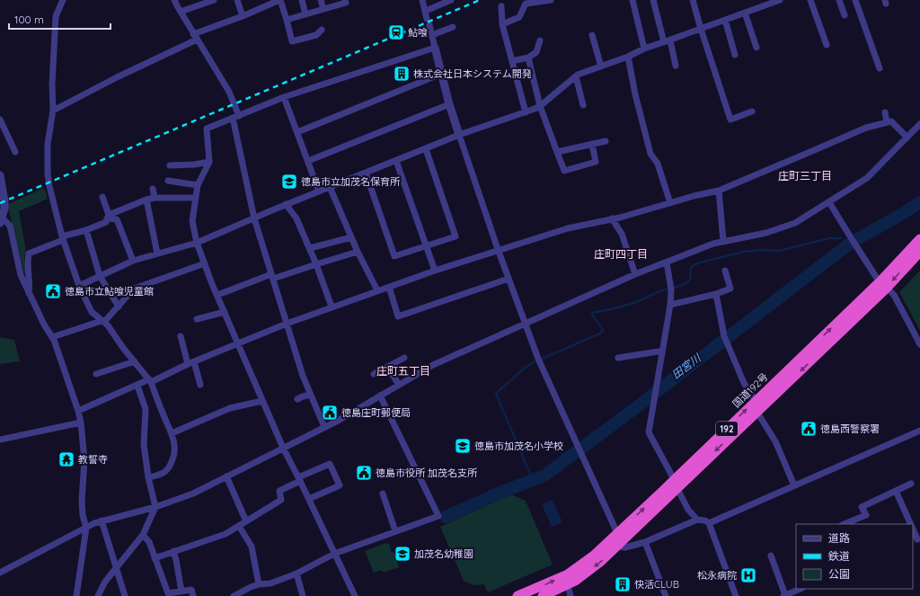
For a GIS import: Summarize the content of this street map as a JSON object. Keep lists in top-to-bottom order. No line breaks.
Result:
{"streets":{"highway":["国道192号","192"]},"districts":["庄町三丁目","庄町四丁目","庄町五丁目"],"water":["田宮川"],"places":{"station":["鮎喰"],"building":["株式会社日本システム開発","快活CLUB"],"school or university":["徳島市立加茂名保育所","徳島市加茂名小学校","加茂名幼稚園"],"public building":["徳島市立鮎喰児童館","徳島庄町郵便局","徳島西警察署","徳島市役所 加茂名支所"],"temple":["教誓寺"],"hospital":["松永病院"]},"legend":["道路","鉄道","公園"],"scale_bar":"100 m"}
